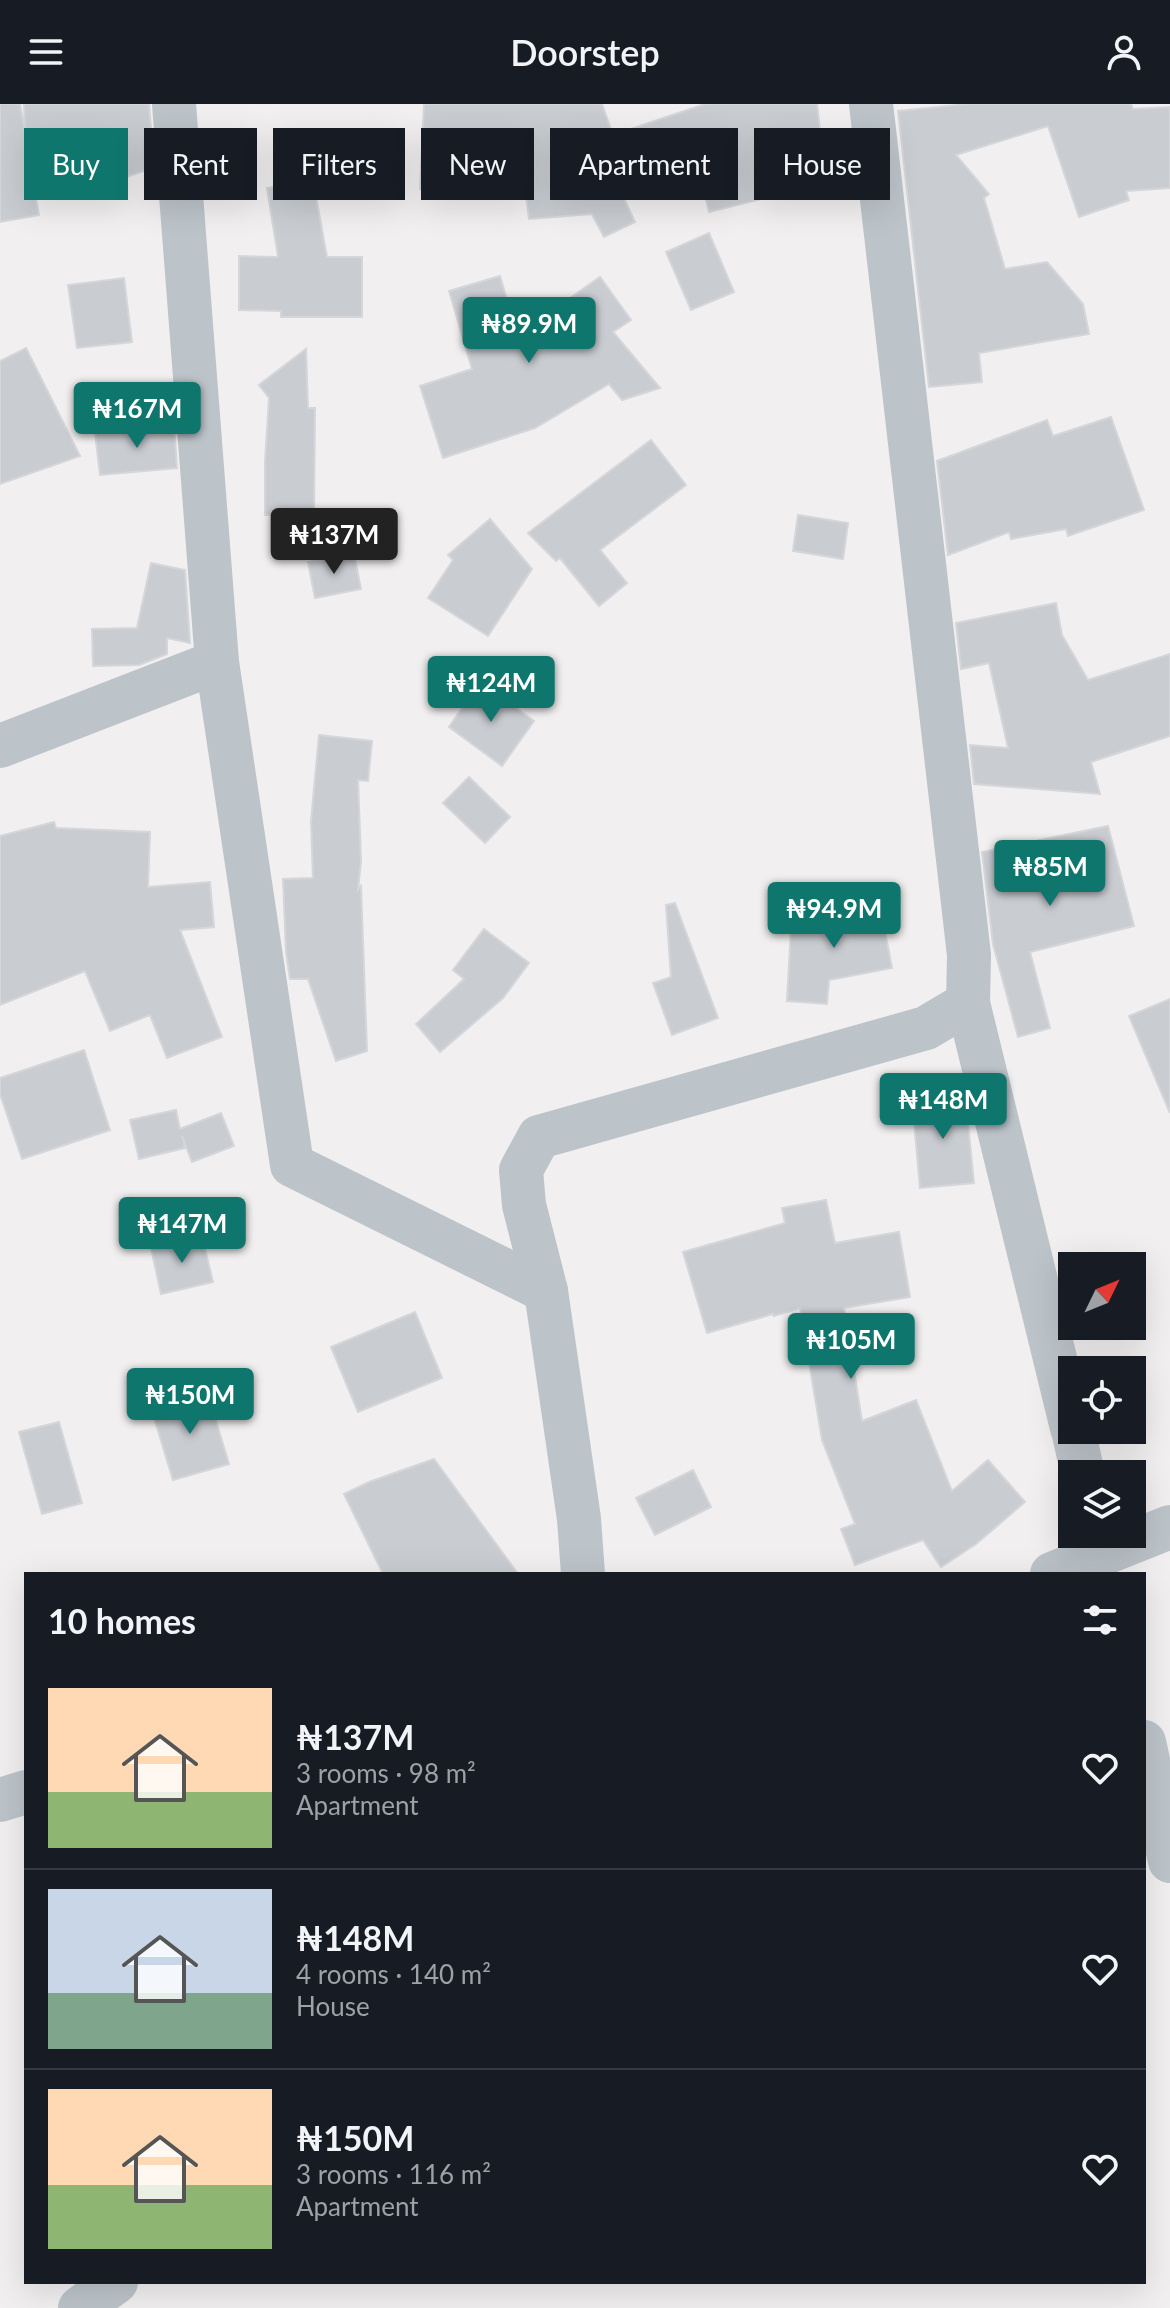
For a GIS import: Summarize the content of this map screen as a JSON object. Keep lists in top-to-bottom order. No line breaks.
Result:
{"north":"top right","page":{"header":"Doorstep","chip":["Buy","Rent","Filters","New","Apartment","House"],"price":["₦89.9M","₦167M","₦137M","₦124M","₦85M","₦94.9M","₦148M","₦147M","₦105M","₦150M"],"heading":"10 homes","list":[{"name":"₦137M","note":"3 rooms · 98 m² · Apartment"},{"name":"₦148M","note":"4 rooms · 140 m² · House"},{"name":"₦150M","note":"3 rooms · 116 m² · Apartment"}]}}
